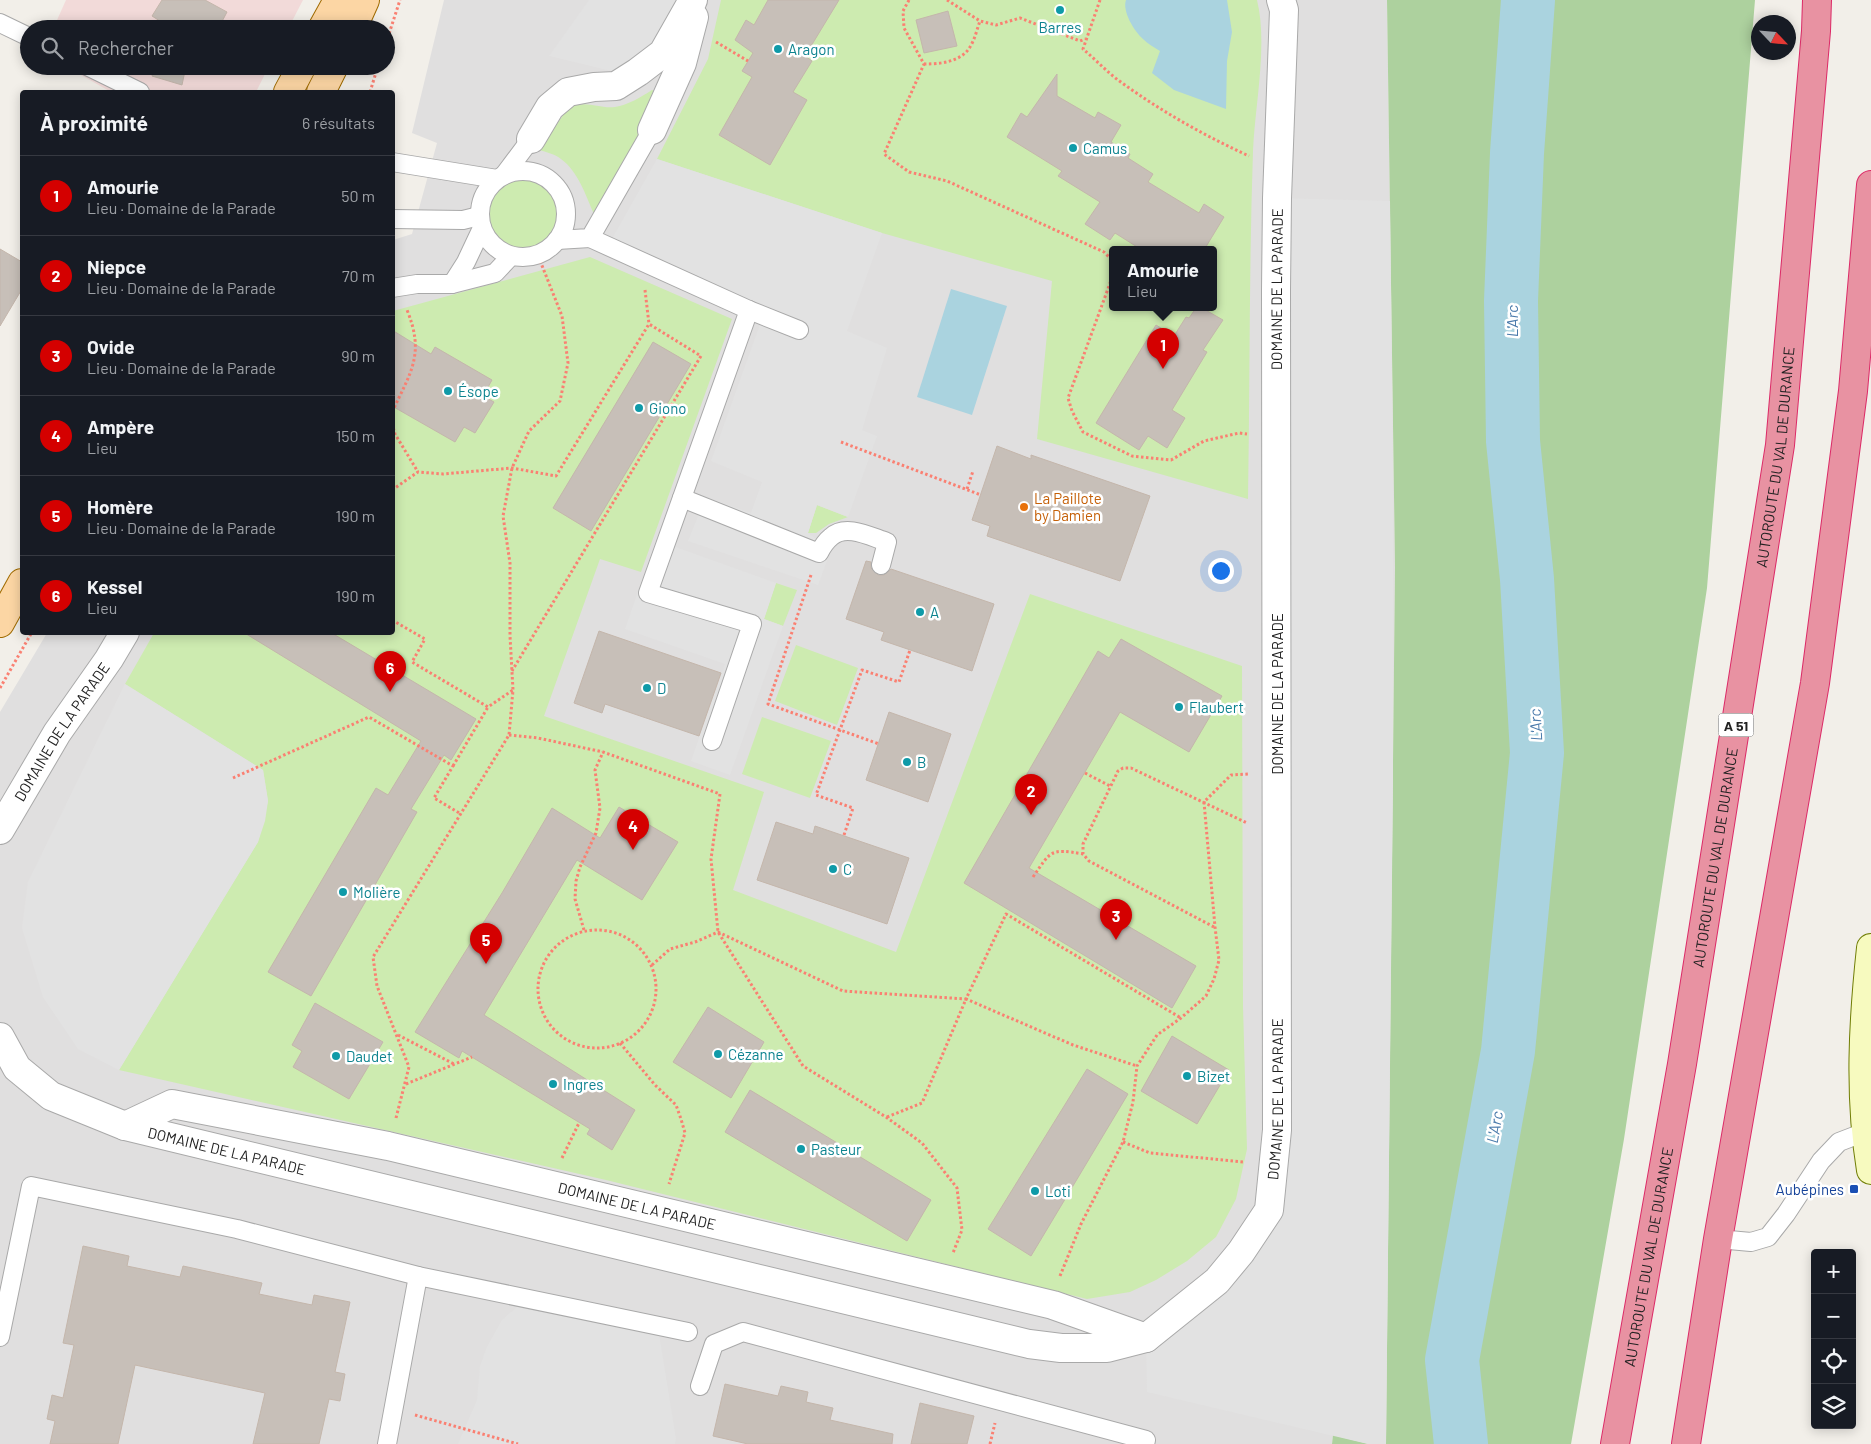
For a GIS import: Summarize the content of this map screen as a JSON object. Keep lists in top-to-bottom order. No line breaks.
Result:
{"streets":{"highway":["AUTOROUTE DU VAL DE DURANCE","A 51"],"street":["DOMAINE DE LA PARADE"]},"water":["L'Arc"],"places":{"other":["Barres","Aragon","Camus","Ésope","Giono","La Paillote by Damien","A","D","Flaubert","B","C","Molière","Cézanne","Daudet","Bizet","Ingres","Pasteur","Loti"],"transit":["Aubépines"]},"north":"bottom right","page":{"search":"Rechercher","heading":["À proximité","6 résultats"],"list":[{"mark":"1","name":"Amourie","note":"Lieu · Domaine de la Parade","value":"50 m"},{"mark":"2","name":"Niepce","note":"Lieu · Domaine de la Parade","value":"70 m"},{"mark":"3","name":"Ovide","note":"Lieu · Domaine de la Parade","value":"90 m"},{"mark":"4","name":"Ampère","note":"Lieu","value":"150 m"},{"mark":"5","name":"Homère","note":"Lieu · Domaine de la Parade","value":"190 m"},{"mark":"6","name":"Kessel","note":"Lieu","value":"190 m"}],"popup":["Amourie","Lieu"],"pins":["1","6","2","4","3","5"],"map_buttons":["+","−"]}}
